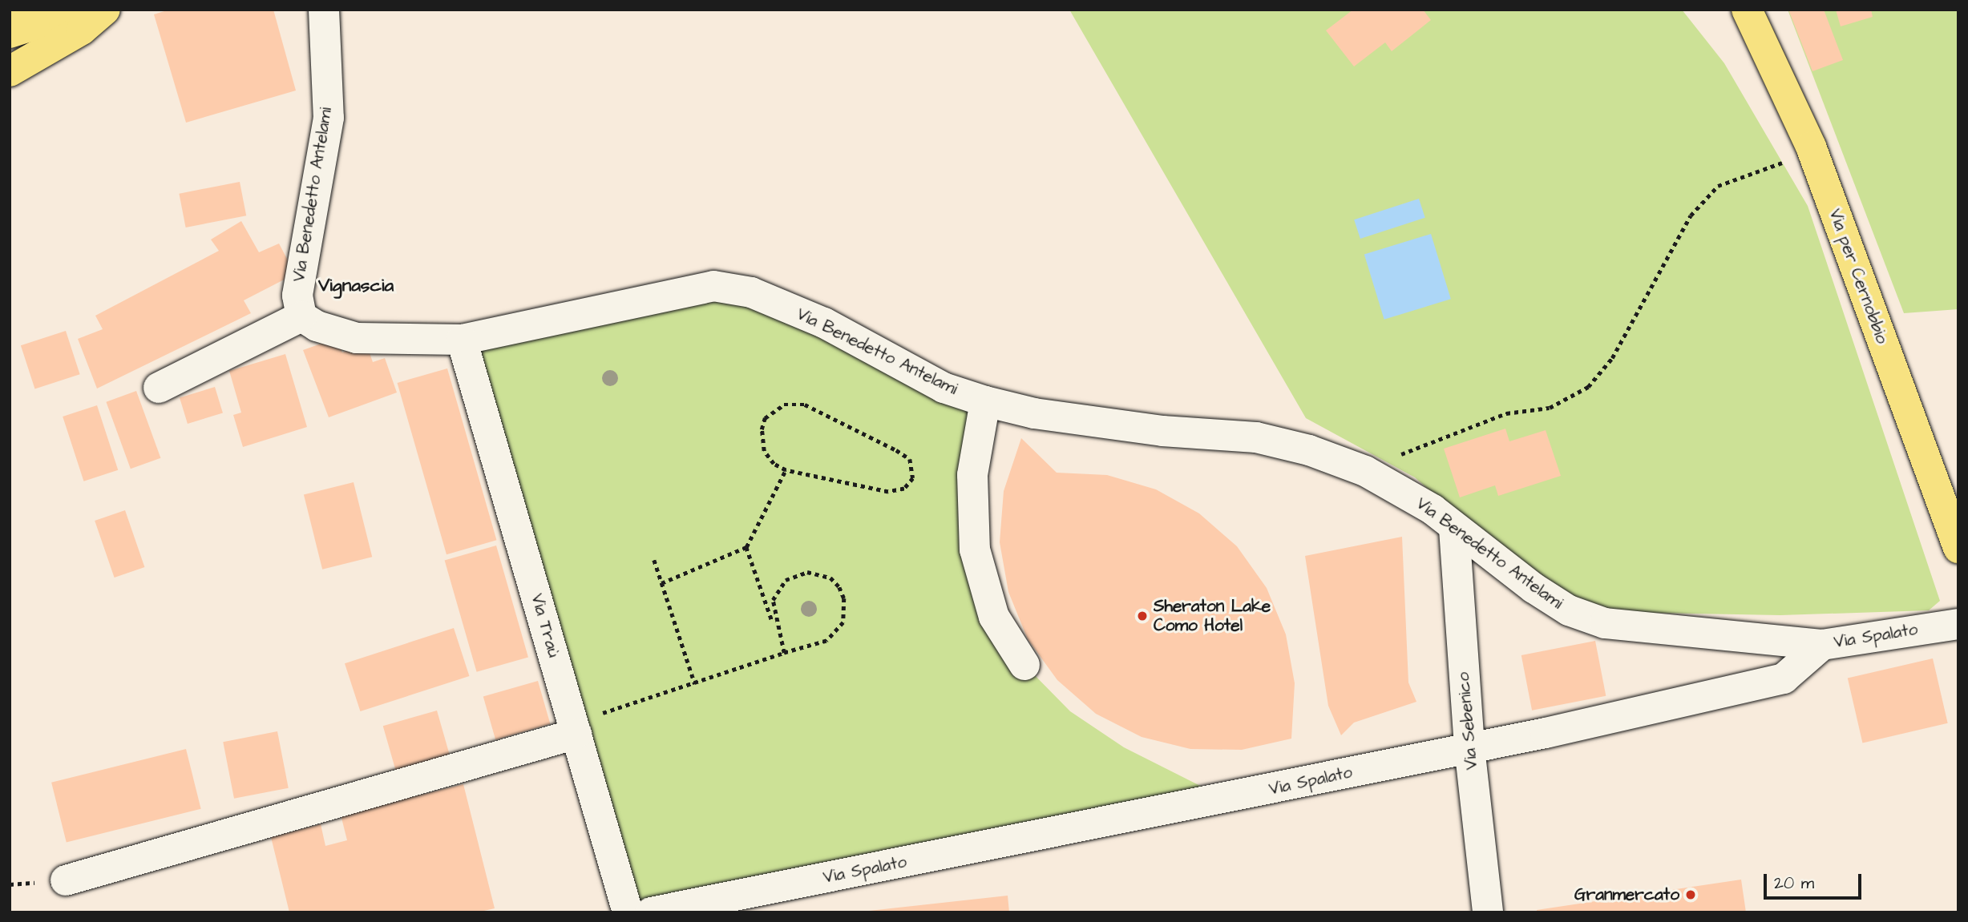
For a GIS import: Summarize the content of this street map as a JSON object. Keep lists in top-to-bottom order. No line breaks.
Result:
{"streets":{"main road":["Via per Cernobbio"],"street":["Via Benedetto Antelami","Via Traù","Via Spalato","Via Sebenico"]},"crossings":[["Via Benedetto Antelami","Via Traù"],["Via Benedetto Antelami","Via Spalato"],["Via Benedetto Antelami","Via Sebenico"],["Via Spalato","Via Sebenico"]],"districts":["Vignascia"],"places":["Sheraton Lake Como Hotel","Granmercato"],"scale_bar":"20 m"}
